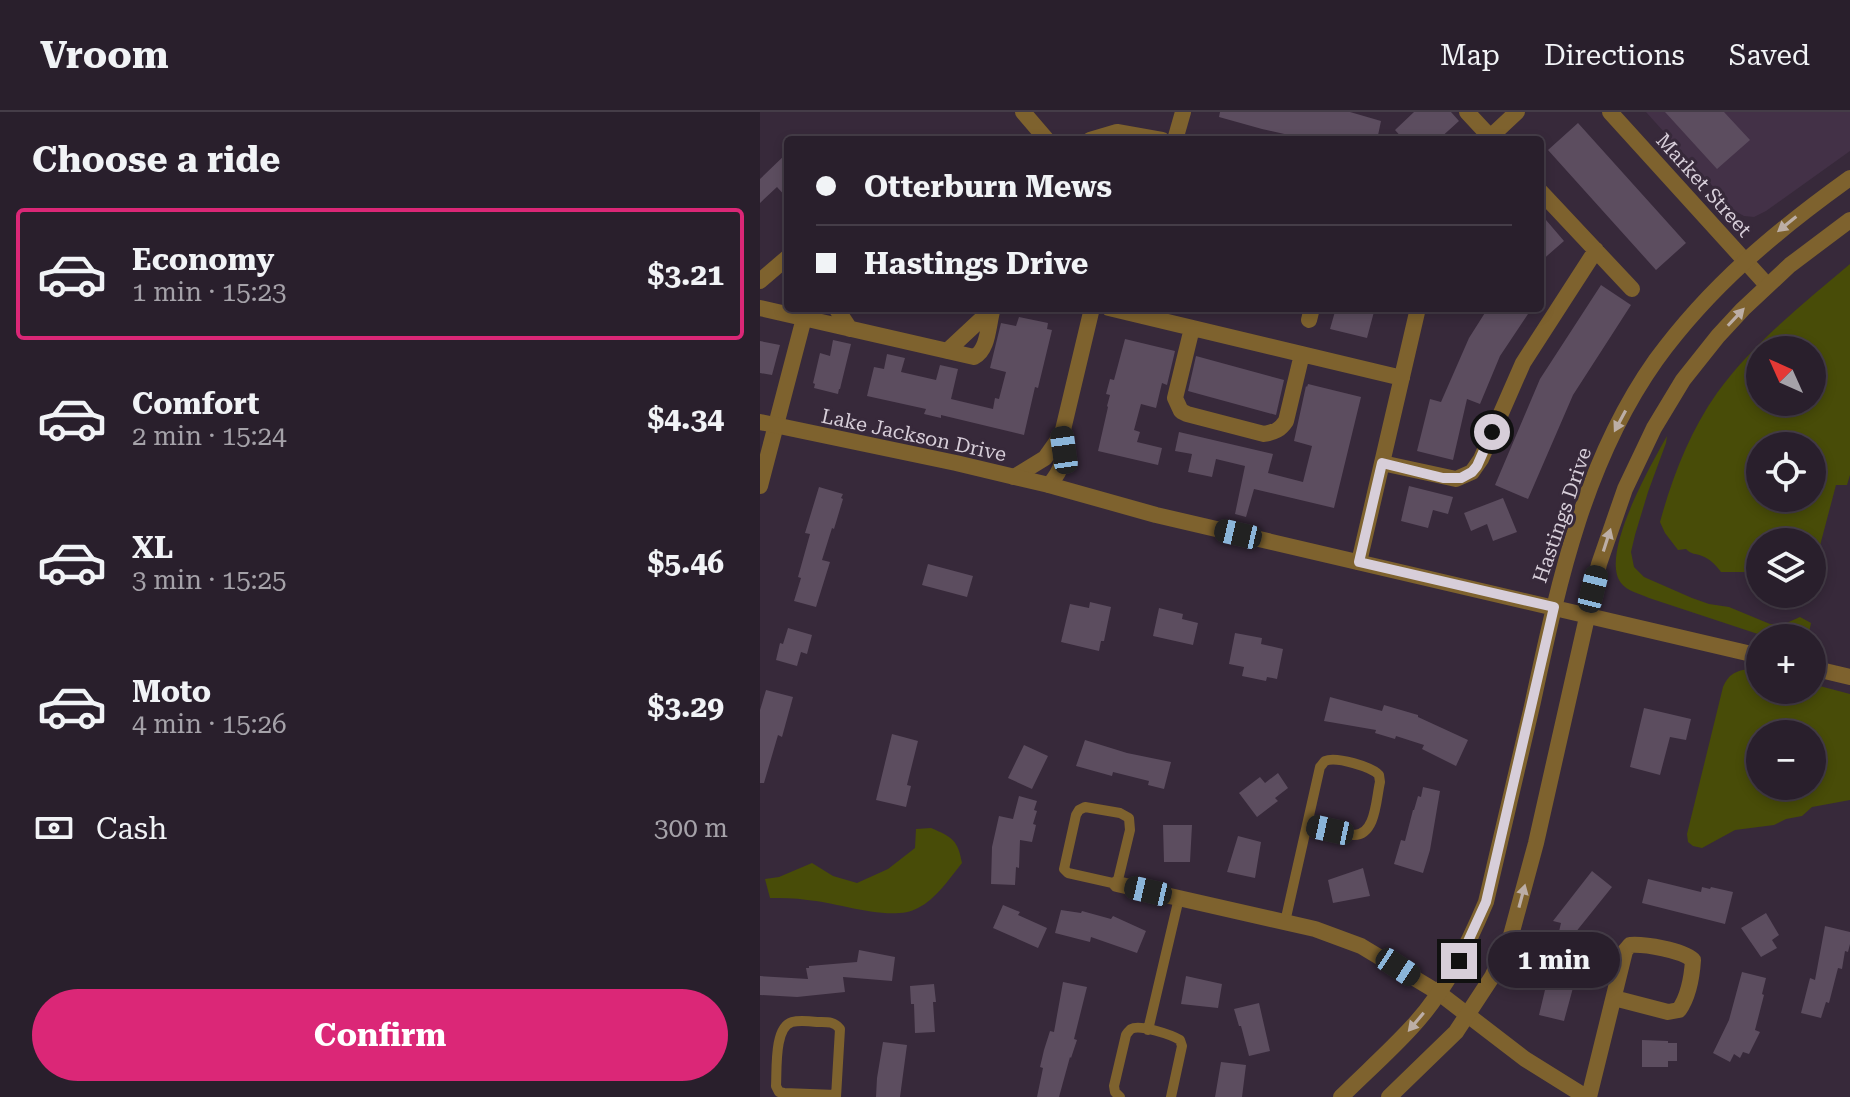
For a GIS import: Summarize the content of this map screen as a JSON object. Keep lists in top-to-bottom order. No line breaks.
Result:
{"streets":{"street":["Market Street","Lake Jackson Drive","Hastings Drive"]},"crossings":[["Market Street","Hastings Drive"],["Lake Jackson Drive","Hastings Drive"]],"north":"top left","page":{"header":"Vroom","nav":["Map","Directions","Saved"],"heading":"Choose a ride","banner":["Otterburn Mews","Hastings Drive"],"list":[{"name":"Economy","note":"1 min · 15:23","value":"$3.21"},{"name":"Comfort","note":"2 min · 15:24","value":"$4.34"},{"name":"XL","note":"3 min · 15:25","value":"$5.46"},{"name":"Moto","note":"4 min · 15:26","value":"$3.29"}],"map_buttons":["+","−"],"pay":["Cash","300 m"],"bubble":"1 min","buttons":"Confirm"}}
